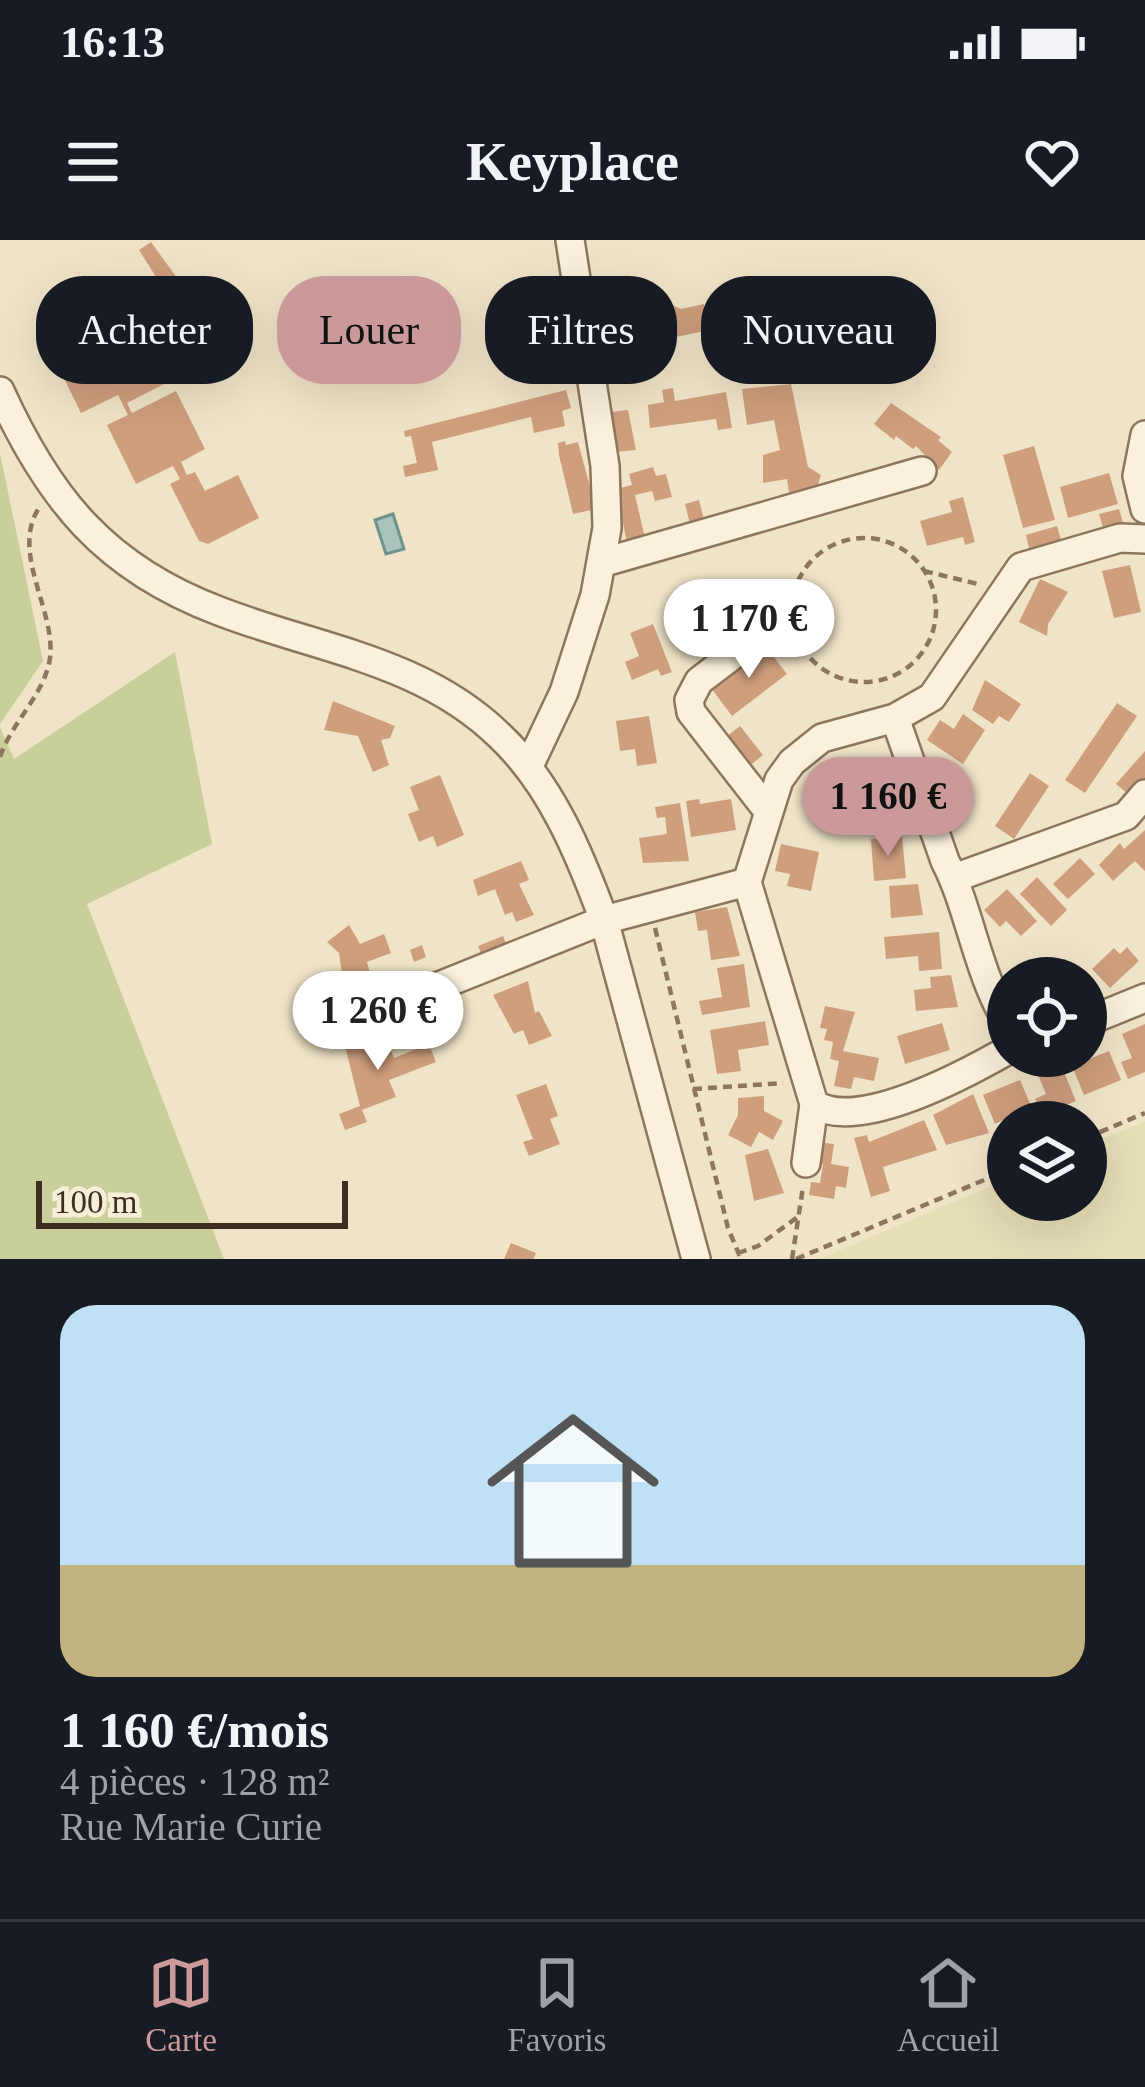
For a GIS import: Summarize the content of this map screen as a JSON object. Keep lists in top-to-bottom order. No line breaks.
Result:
{"scale_bar":"100 m","page":{"status":"16:13","header":"Keyplace","chip":["Acheter","Louer","Filtres","Nouveau"],"price":["1 170 €","1 160 €","1 260 €"],"scale":"100 m","list":[{"name":"1 160 €/mois","note":"4 pièces · 128 m² · Rue Marie Curie"}],"tabs":["Carte","Favoris","Accueil"]}}
